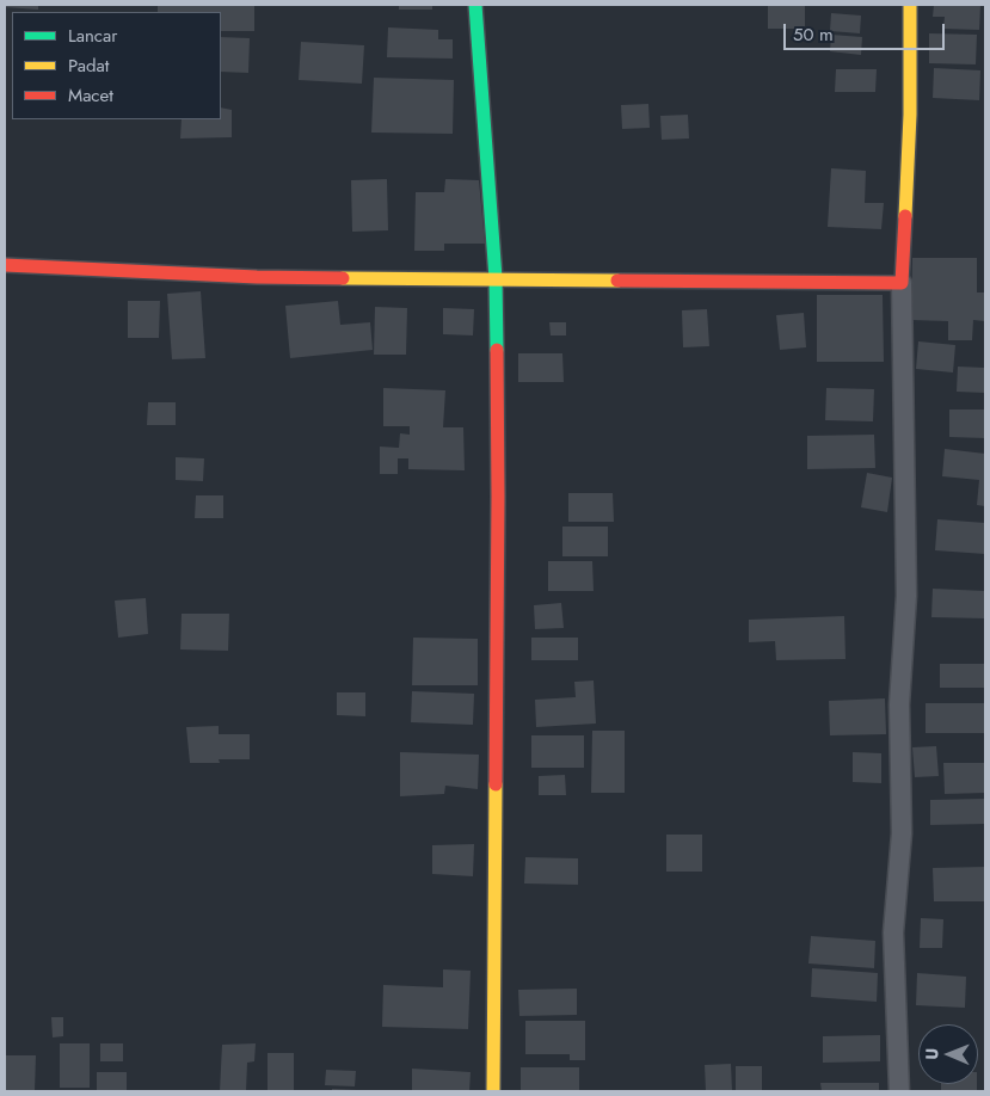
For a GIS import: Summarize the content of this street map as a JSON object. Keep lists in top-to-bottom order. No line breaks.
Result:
{"legend":["Lancar","Padat","Macet"],"scale_bar":"50 m","north":"left"}
